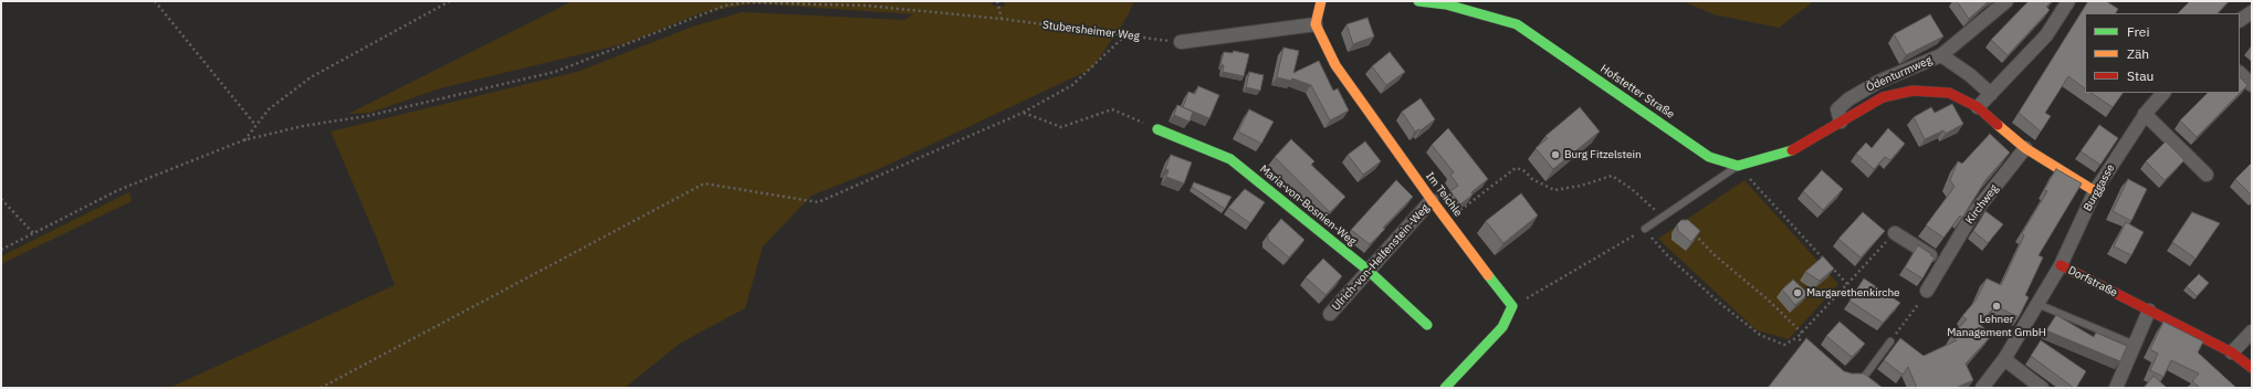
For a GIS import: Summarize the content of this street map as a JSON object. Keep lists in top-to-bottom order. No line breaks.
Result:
{"streets":{"street":["Ödenturmweg","Hofstetter Straße","Burggasse","Im Teichle","Kirchweg","Maria-von-Bosnien-Weg","Ulrich-von-Helfenstein-Weg","Dorfstraße"],"path":["Stubersheimer Weg"]},"crossings":[["Ödenturmweg","Burggasse"],["Ödenturmweg","Kirchweg"],["Burggasse","Dorfstraße"],["Im Teichle","Ulrich-von-Helfenstein-Weg"],["Maria-von-Bosnien-Weg","Ulrich-von-Helfenstein-Weg"]],"places":["Burg Fitzelstein","Margarethenkirche","Lehner Management GmbH"],"legend":["Frei","Zäh","Stau"]}
